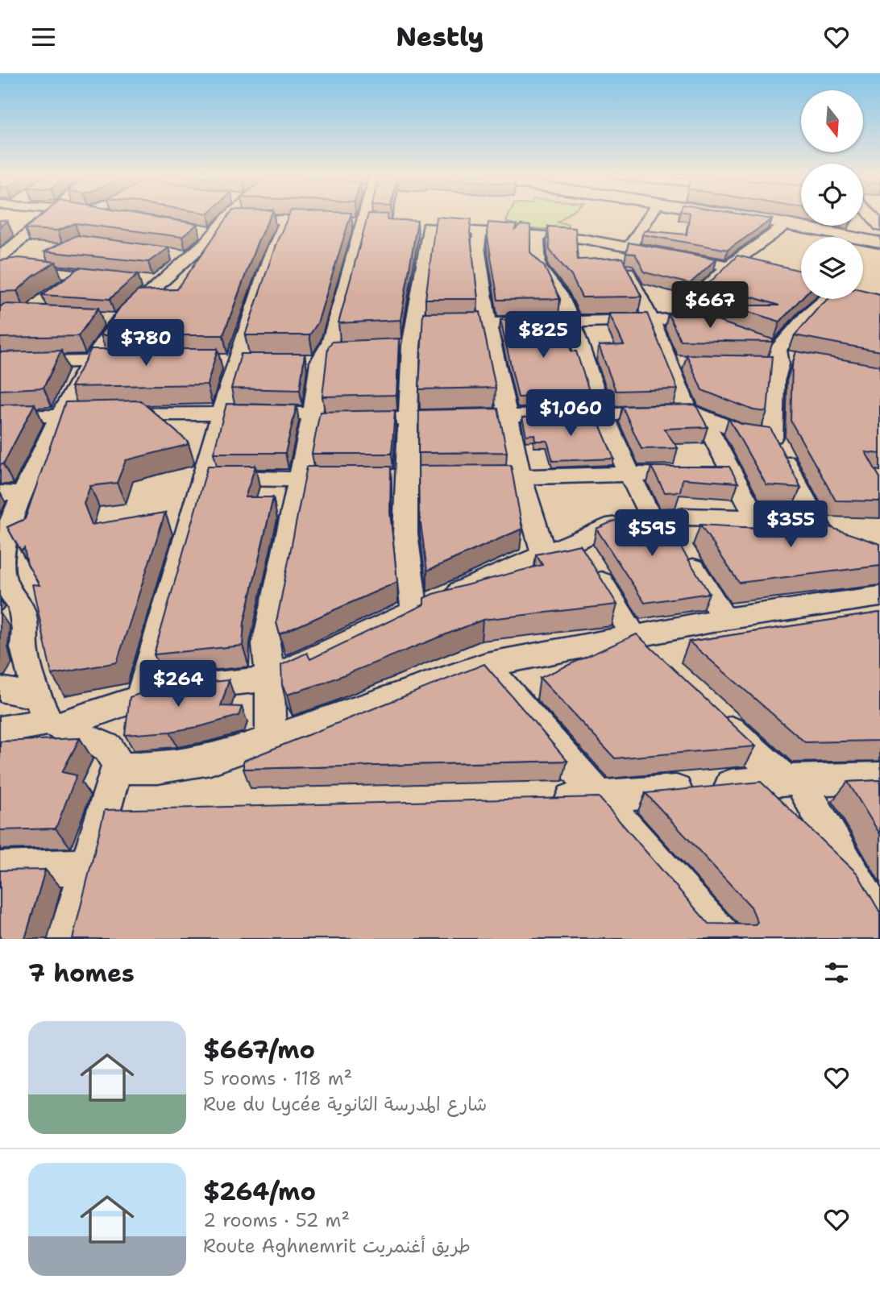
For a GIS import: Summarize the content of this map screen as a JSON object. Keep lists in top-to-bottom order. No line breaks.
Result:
{"north":"bottom","page":{"header":"Nestly","price":["$667","$825","$780","$1,060","$355","$595","$264"],"heading":"7 homes","list":[{"name":"$667/mo","note":"5 rooms · 118 m² · Rue du Lycée شارع المدرسة الثانوية"},{"name":"$264/mo","note":"2 rooms · 52 m² · Route Aghnemrit طريق أغنمريت"}]}}
